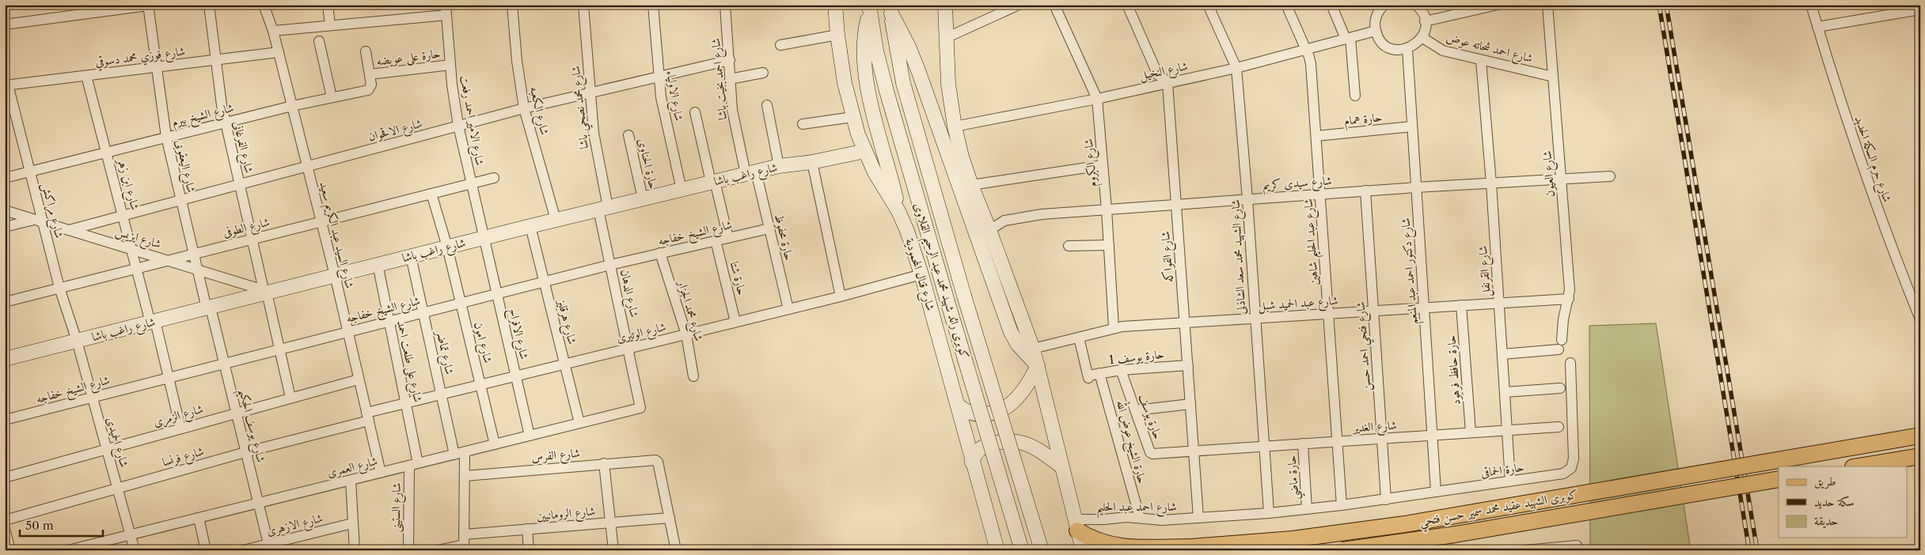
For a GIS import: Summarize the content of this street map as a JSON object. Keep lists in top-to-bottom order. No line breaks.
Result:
{"streets":{"main road":["كوبرى الشهيد عقيد محمد سمير حسن فتحي"],"street":["شارع احمد شحاته عوض","شارع فوزي محمد دسوقي","حارة على عويضه","شارع النخيل","شارع احمد بخيت باشا","شارع الاولياء","شارع محمد نصحي باشا","شارع الكعبه","شارع الشيخ بيرم","حارة همام","شارع الامير احمد رفعت","شارع الاقحوان","شارع الفرغانى","شارع حرم السكة الحديد","شارع الكروم","حارة الحناوى","شارع اليعقوبى","شارع راغب باشا","شارع العيون","شارع سيدى كريم","شارع ابن زهر","شارع مراكش","شارع الطوفى","شارع الشيخ خفاجه","شارع السيد عبد الكريم سعيد","شارع ايزيس","حارة محفوظ","شارع عبد الحليم شاهين","شارع الفواكه","شارع الشهيد محمد سعد الشاذلى","شارع دكتور احمد عبد المنعم","شارع القرنفل","شارع قنال المحمودية","حارة شتا","كوبرى رائد شهيد محمد عبد الرحيم القلاوى","شارع الدهان","شارع عبد الحميد شبل","شارع محمد الجزار","شارع هرقليز","شارع الوتيرى","شارع الافراح","شارع امون","شارع فتحي احمد حسن","شارع تماضر","حارة يوسف 1","شارع على طلعت احمد","حارة حافظ فرهود","شارع الزمرى","حارة يوسف","شارع يوسف الحكيم","شارع الغدير","شارع الحميدى","حارة الشيخ عوض الله","شارع الفرس","شارع فرنسا","شارع العمرى","حارة الحماقى","حارة ماضي","شارع احمد عبد الحليم","شارع الستينى","شارع الرومانيين","شارع الازهرى"]},"crossings":[["شارع احمد شحاته عوض","شارع العيون"],["شارع احمد شحاته عوض","شارع القرنفل"],["شارع فوزي محمد دسوقي","شارع الفرغانى"],["شارع فوزي محمد دسوقي","شارع اليعقوبى"],["شارع فوزي محمد دسوقي","شارع ابن زهر"],["شارع فوزي محمد دسوقي","شارع مراكش"],["شارع فوزي محمد دسوقي","شارع السيد عبد الكريم سعيد"],["حارة على عويضه","شارع الشيخ بيرم"],["حارة على عويضه","شارع الامير احمد رفعت"],["شارع النخيل","شارع الكروم"],["شارع النخيل","شارع عبد الحليم شاهين"],["شارع النخيل","شارع الفواكه"],["شارع النخيل","شارع الشهيد محمد سعد الشاذلى"],["شارع احمد بخيت باشا","شارع الاقحوان"],["شارع احمد بخيت باشا","شارع راغب باشا"],["شارع احمد بخيت باشا","حارة محفوظ"],["شارع الاولياء","شارع الاقحوان"],["شارع الاولياء","شارع راغب باشا"],["شارع محمد نصحي باشا","شارع الاقحوان"],["شارع محمد نصحي باشا","شارع راغب باشا"],["شارع محمد نصحي باشا","شارع الدهان"],["شارع الكعبه","شارع الاقحوان"],["شارع الكعبه","شارع راغب باشا"],["شارع الشيخ بيرم","شارع الفرغانى"],["شارع الشيخ بيرم","شارع اليعقوبى"],["شارع الشيخ بيرم","شارع ابن زهر"],["شارع الشيخ بيرم","شارع مراكش"],["شارع الشيخ بيرم","شارع السيد عبد الكريم سعيد"],["حارة همام","شارع عبد الحليم شاهين"],["حارة همام","شارع دكتور احمد عبد المنعم"],["شارع الامير احمد رفعت","شارع الاقحوان"],["شارع الامير احمد رفعت","شارع راغب باشا"],["شارع الامير احمد رفعت","شارع الطوفى"],["شارع الامير احمد رفعت","شارع الافراح"],["شارع الاقحوان","شارع الفرغانى"],["شارع الاقحوان","شارع اليعقوبى"],["شارع الاقحوان","شارع ابن زهر"],["شارع الاقحوان","شارع السيد عبد الكريم سعيد"],["شارع الاقحوان","شارع ايزيس"],["شارع الفرغانى","شارع راغب باشا"],["شارع الفرغانى","شارع الطوفى"],["شارع الفرغانى","شارع الشيخ خفاجه"],["شارع الفرغانى","شارع ايزيس"],["شارع الفرغانى","شارع الزمرى"],["شارع الكروم","شارع سيدى كريم"],["شارع الكروم","شارع عبد الحميد شبل"],["حارة الحناوى","شارع راغب باشا"],["شارع اليعقوبى","شارع راغب باشا"],["شارع اليعقوبى","شارع الطوفى"],["شارع اليعقوبى","شارع ايزيس"],["شارع اليعقوبى","شارع يوسف الحكيم"],["شارع راغب باشا","شارع ابن زهر"],["شارع راغب باشا","شارع مراكش"],["شارع راغب باشا","شارع السيد عبد الكريم سعيد"],["شارع راغب باشا","شارع ايزيس"],["شارع راغب باشا","حارة محفوظ"],["شارع راغب باشا","شارع قنال المحمودية"],["شارع راغب باشا","شارع الدهان"],["شارع راغب باشا","شارع هرقليز"],["شارع راغب باشا","شارع الافراح"],["شارع راغب باشا","شارع امون"],["شارع راغب باشا","شارع تماضر"],["شارع راغب باشا","شارع على طلعت احمد"],["شارع راغب باشا","شارع يوسف الحكيم"],["شارع راغب باشا","شارع الحميدى"],["شارع العيون","شارع سيدى كريم"],["شارع العيون","شارع القرنفل"],["شارع العيون","شارع عبد الحميد شبل"],["شارع سيدى كريم","شارع عبد الحليم شاهين"],["شارع سيدى كريم","شارع الفواكه"],["شارع سيدى كريم","شارع الشهيد محمد سعد الشاذلى"],["شارع سيدى كريم","شارع دكتور احمد عبد المنعم"],["شارع سيدى كريم","شارع القرنفل"],["شارع سيدى كريم","شارع فتحي احمد حسن"],["شارع ابن زهر","شارع الطوفى"],["شارع ابن زهر","شارع الشيخ خفاجه"],["شارع ابن زهر","شارع ايزيس"],["شارع ابن زهر","شارع الزمرى"],["شارع مراكش","شارع الطوفى"],["شارع مراكش","شارع ايزيس"],["شارع مراكش","شارع الحميدى"],["شارع الطوفى","شارع السيد عبد الكريم سعيد"],["شارع الطوفى","شارع ايزيس"],["شارع الطوفى","شارع امون"],["شارع الشيخ خفاجه","شارع السيد عبد الكريم سعيد"],["شارع الشيخ خفاجه","حارة محفوظ"],["شارع الشيخ خفاجه","حارة شتا"],["شارع الشيخ خفاجه","شارع الدهان"],["شارع الشيخ خفاجه","شارع محمد الجزار"],["شارع الشيخ خفاجه","شارع هرقليز"],["شارع الشيخ خفاجه","شارع الافراح"],["شارع الشيخ خفاجه","شارع امون"],["شارع الشيخ خفاجه","شارع تماضر"],["شارع الشيخ خفاجه","شارع على طلعت احمد"],["شارع الشيخ خفاجه","شارع يوسف الحكيم"],["شارع الشيخ خفاجه","شارع الحميدى"],["شارع السيد عبد الكريم سعيد","شارع الوتيرى"],["شارع السيد عبد الكريم سعيد","شارع الزمرى"],["شارع السيد عبد الكريم سعيد","شارع فرنسا"],["شارع السيد عبد الكريم سعيد","شارع العمرى"],["حارة محفوظ","شارع الوتيرى"],["شارع عبد الحليم شاهين","شارع عبد الحميد شبل"],["شارع عبد الحليم شاهين","شارع الغدير"],["شارع عبد الحليم شاهين","حارة الحماقى"],["شارع الفواكه","شارع عبد الحميد شبل"],["شارع الفواكه","حارة يوسف 1"],["شارع الفواكه","حارة يوسف"],["شارع الفواكه","شارع الغدير"],["شارع الفواكه","شارع احمد عبد الحليم"],["شارع الشهيد محمد سعد الشاذلى","شارع عبد الحميد شبل"],["شارع الشهيد محمد سعد الشاذلى","شارع الغدير"],["شارع الشهيد محمد سعد الشاذلى","شارع احمد عبد الحليم"],["شارع دكتور احمد عبد المنعم","شارع عبد الحميد شبل"],["شارع دكتور احمد عبد المنعم","شارع الغدير"],["شارع دكتور احمد عبد المنعم","حارة الحماقى"],["شارع القرنفل","شارع عبد الحميد شبل"],["شارع القرنفل","شارع الغدير"],["شارع القرنفل","حارة الحماقى"],["شارع قنال المحمودية","شارع الوتيرى"],["حارة شتا","شارع الوتيرى"],["شارع الدهان","شارع الوتيرى"],["شارع الدهان","شارع العمرى"],["شارع عبد الحميد شبل","شارع فتحي احمد حسن"],["شارع عبد الحميد شبل","حارة يوسف 1"],["شارع عبد الحميد شبل","حارة حافظ فرهود"],["شارع محمد الجزار","شارع الوتيرى"],["شارع هرقليز","شارع الوتيرى"],["شارع هرقليز","شارع العمرى"],["شارع الوتيرى","شارع الافراح"],["شارع الوتيرى","شارع امون"],["شارع الوتيرى","شارع تماضر"],["شارع الوتيرى","شارع على طلعت احمد"],["شارع الوتيرى","شارع فرنسا"],["شارع الافراح","شارع العمرى"],["شارع امون","شارع العمرى"],["شارع فتحي احمد حسن","شارع الغدير"],["شارع فتحي احمد حسن","حارة الحماقى"],["شارع تماضر","شارع العمرى"],["حارة يوسف 1","حارة يوسف"],["حارة يوسف 1","حارة الشيخ عوض الله"],["شارع على طلعت احمد","شارع العمرى"],["شارع على طلعت احمد","شارع الستينى"],["حارة حافظ فرهود","شارع الغدير"],["شارع الزمرى","شارع يوسف الحكيم"],["شارع الزمرى","شارع الحميدى"],["حارة يوسف","شارع الغدير"],["شارع يوسف الحكيم","شارع فرنسا"],["شارع يوسف الحكيم","شارع العمرى"],["شارع يوسف الحكيم","شارع الازهرى"],["شارع الغدير","حارة ماضي"],["شارع الحميدى","شارع فرنسا"],["شارع الحميدى","شارع العمرى"],["حارة الشيخ عوض الله","شارع احمد عبد الحليم"],["شارع الفرس","شارع الرومانيين"],["شارع العمرى","شارع الستينى"],["حارة الحماقى","حارة ماضي"],["حارة الحماقى","شارع احمد عبد الحليم"],["حارة ماضي","شارع احمد عبد الحليم"],["شارع احمد عبد الحليم","كوبرى الشهيد عقيد محمد سمير حسن فتحي"]],"legend":["طريق","سكة حديد","حديقة"],"scale_bar":"50 m"}
